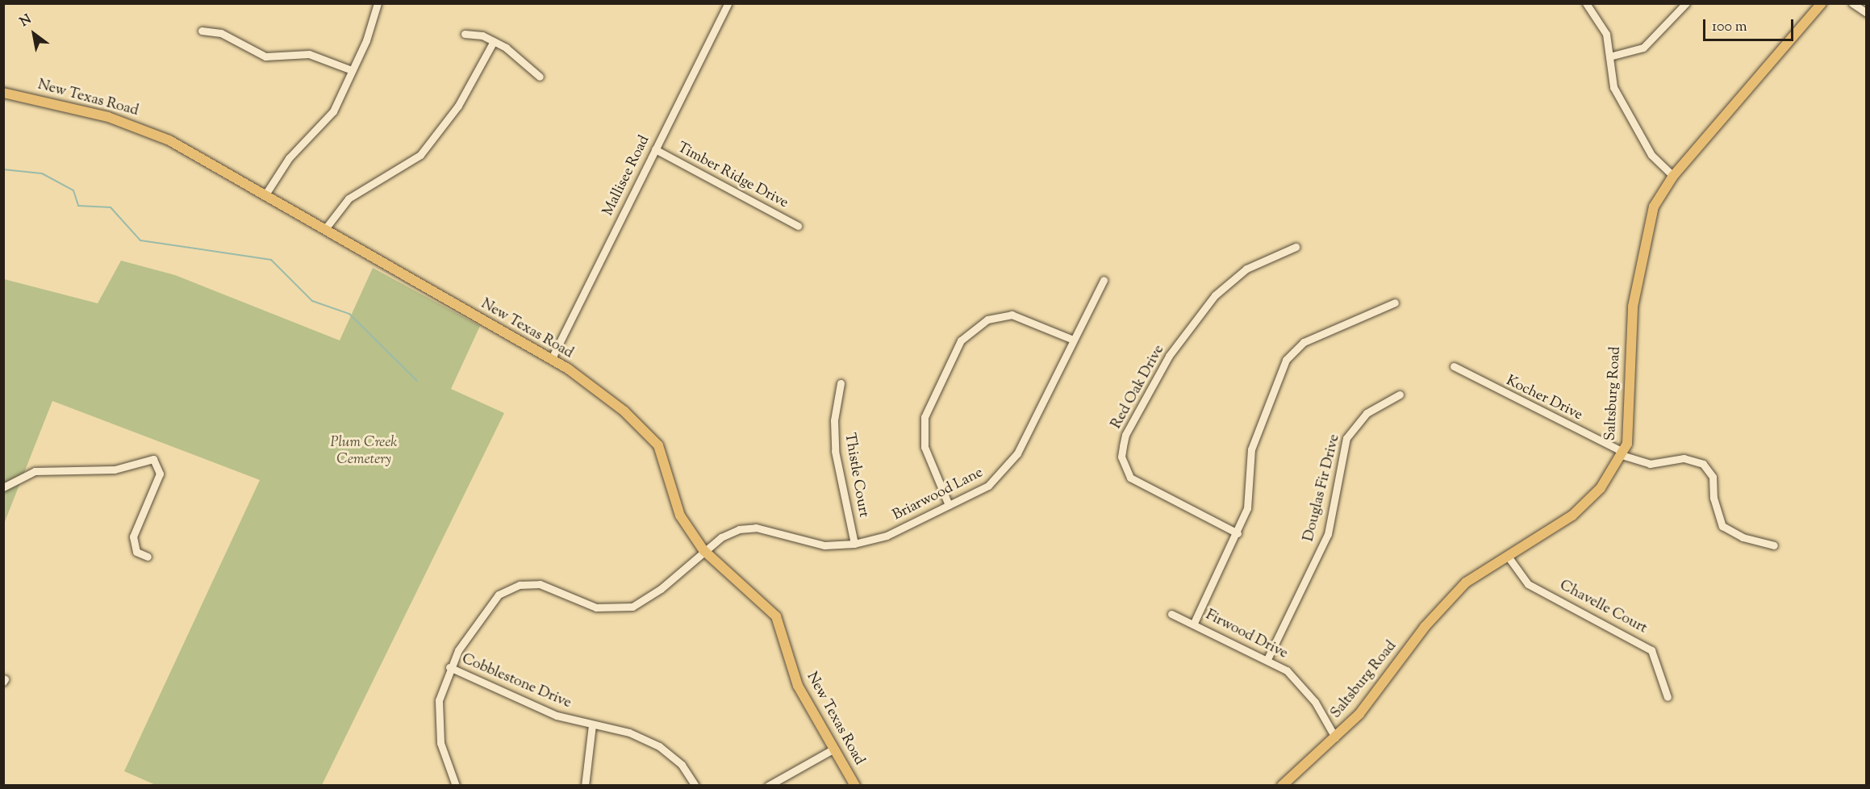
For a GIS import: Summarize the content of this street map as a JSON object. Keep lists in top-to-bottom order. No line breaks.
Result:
{"streets":{"main road":["New Texas Road","Saltsburg Road"],"street":["Mallisee Road","Timber Ridge Drive","Red Oak Drive","Kocher Drive","Thistle Court","Douglas Fir Drive","Briarwood Lane","Chavelle Court","Firwood Drive","Cobblestone Drive"]},"crossings":[["New Texas Road","Mallisee Road"],["New Texas Road","Briarwood Lane"],["Mallisee Road","Timber Ridge Drive"],["Saltsburg Road","Kocher Drive"],["Saltsburg Road","Chavelle Court"],["Saltsburg Road","Firwood Drive"],["Thistle Court","Briarwood Lane"],["Douglas Fir Drive","Firwood Drive"],["Briarwood Lane","Cobblestone Drive"]],"parks":["Plum Creek Cemetery"],"scale_bar":"100 m","north":"top left"}
